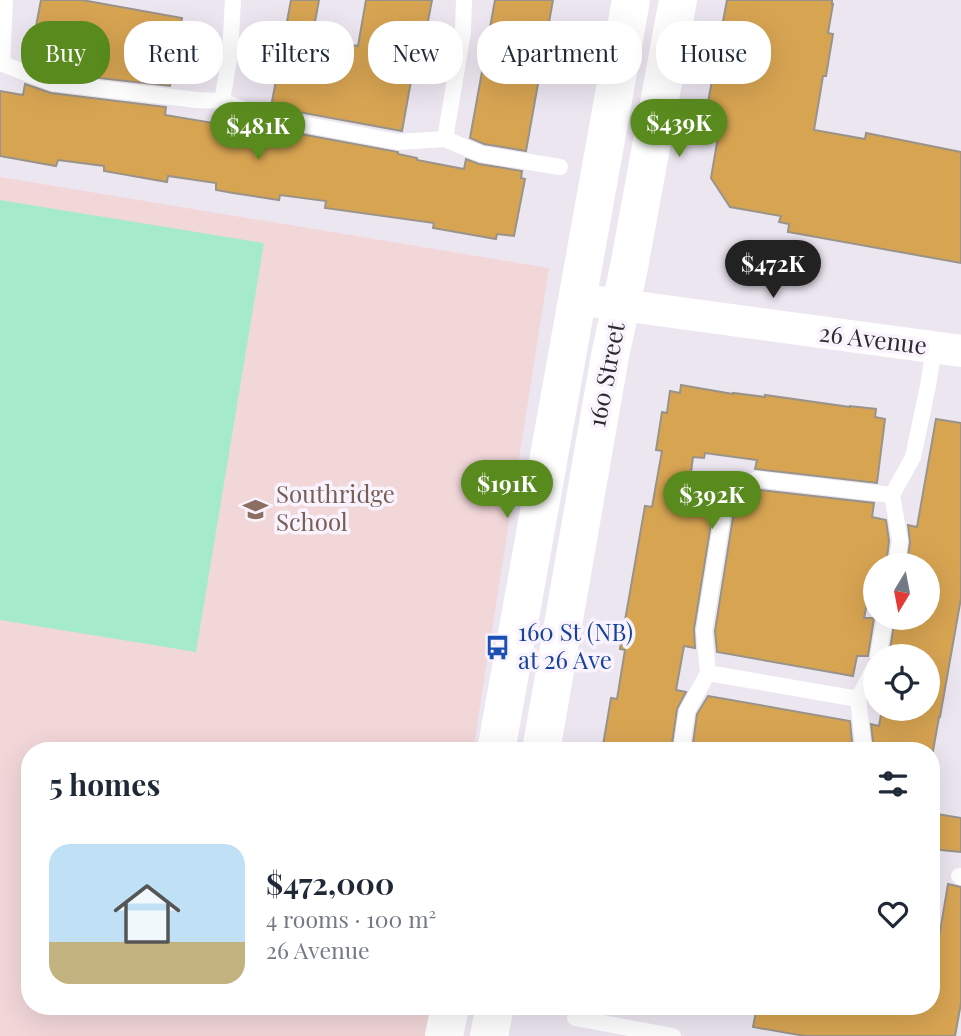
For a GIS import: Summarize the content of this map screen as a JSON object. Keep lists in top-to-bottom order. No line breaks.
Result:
{"streets":{"main road":["160 Street"],"street":["26 Avenue"]},"crossings":[["26 Avenue","160 Street"]],"places":{"school or university":["Southridge School"],"bus stop":["160 St (NB) at 26 Ave"]},"north":"bottom","page":{"chip":["Buy","Rent","Filters","New","Apartment","House"],"price":["$439K","$481K","$472K","$191K","$392K"],"heading":"5 homes","list":[{"name":"$472,000","note":"4 rooms · 100 m² · 26 Avenue"}]}}
